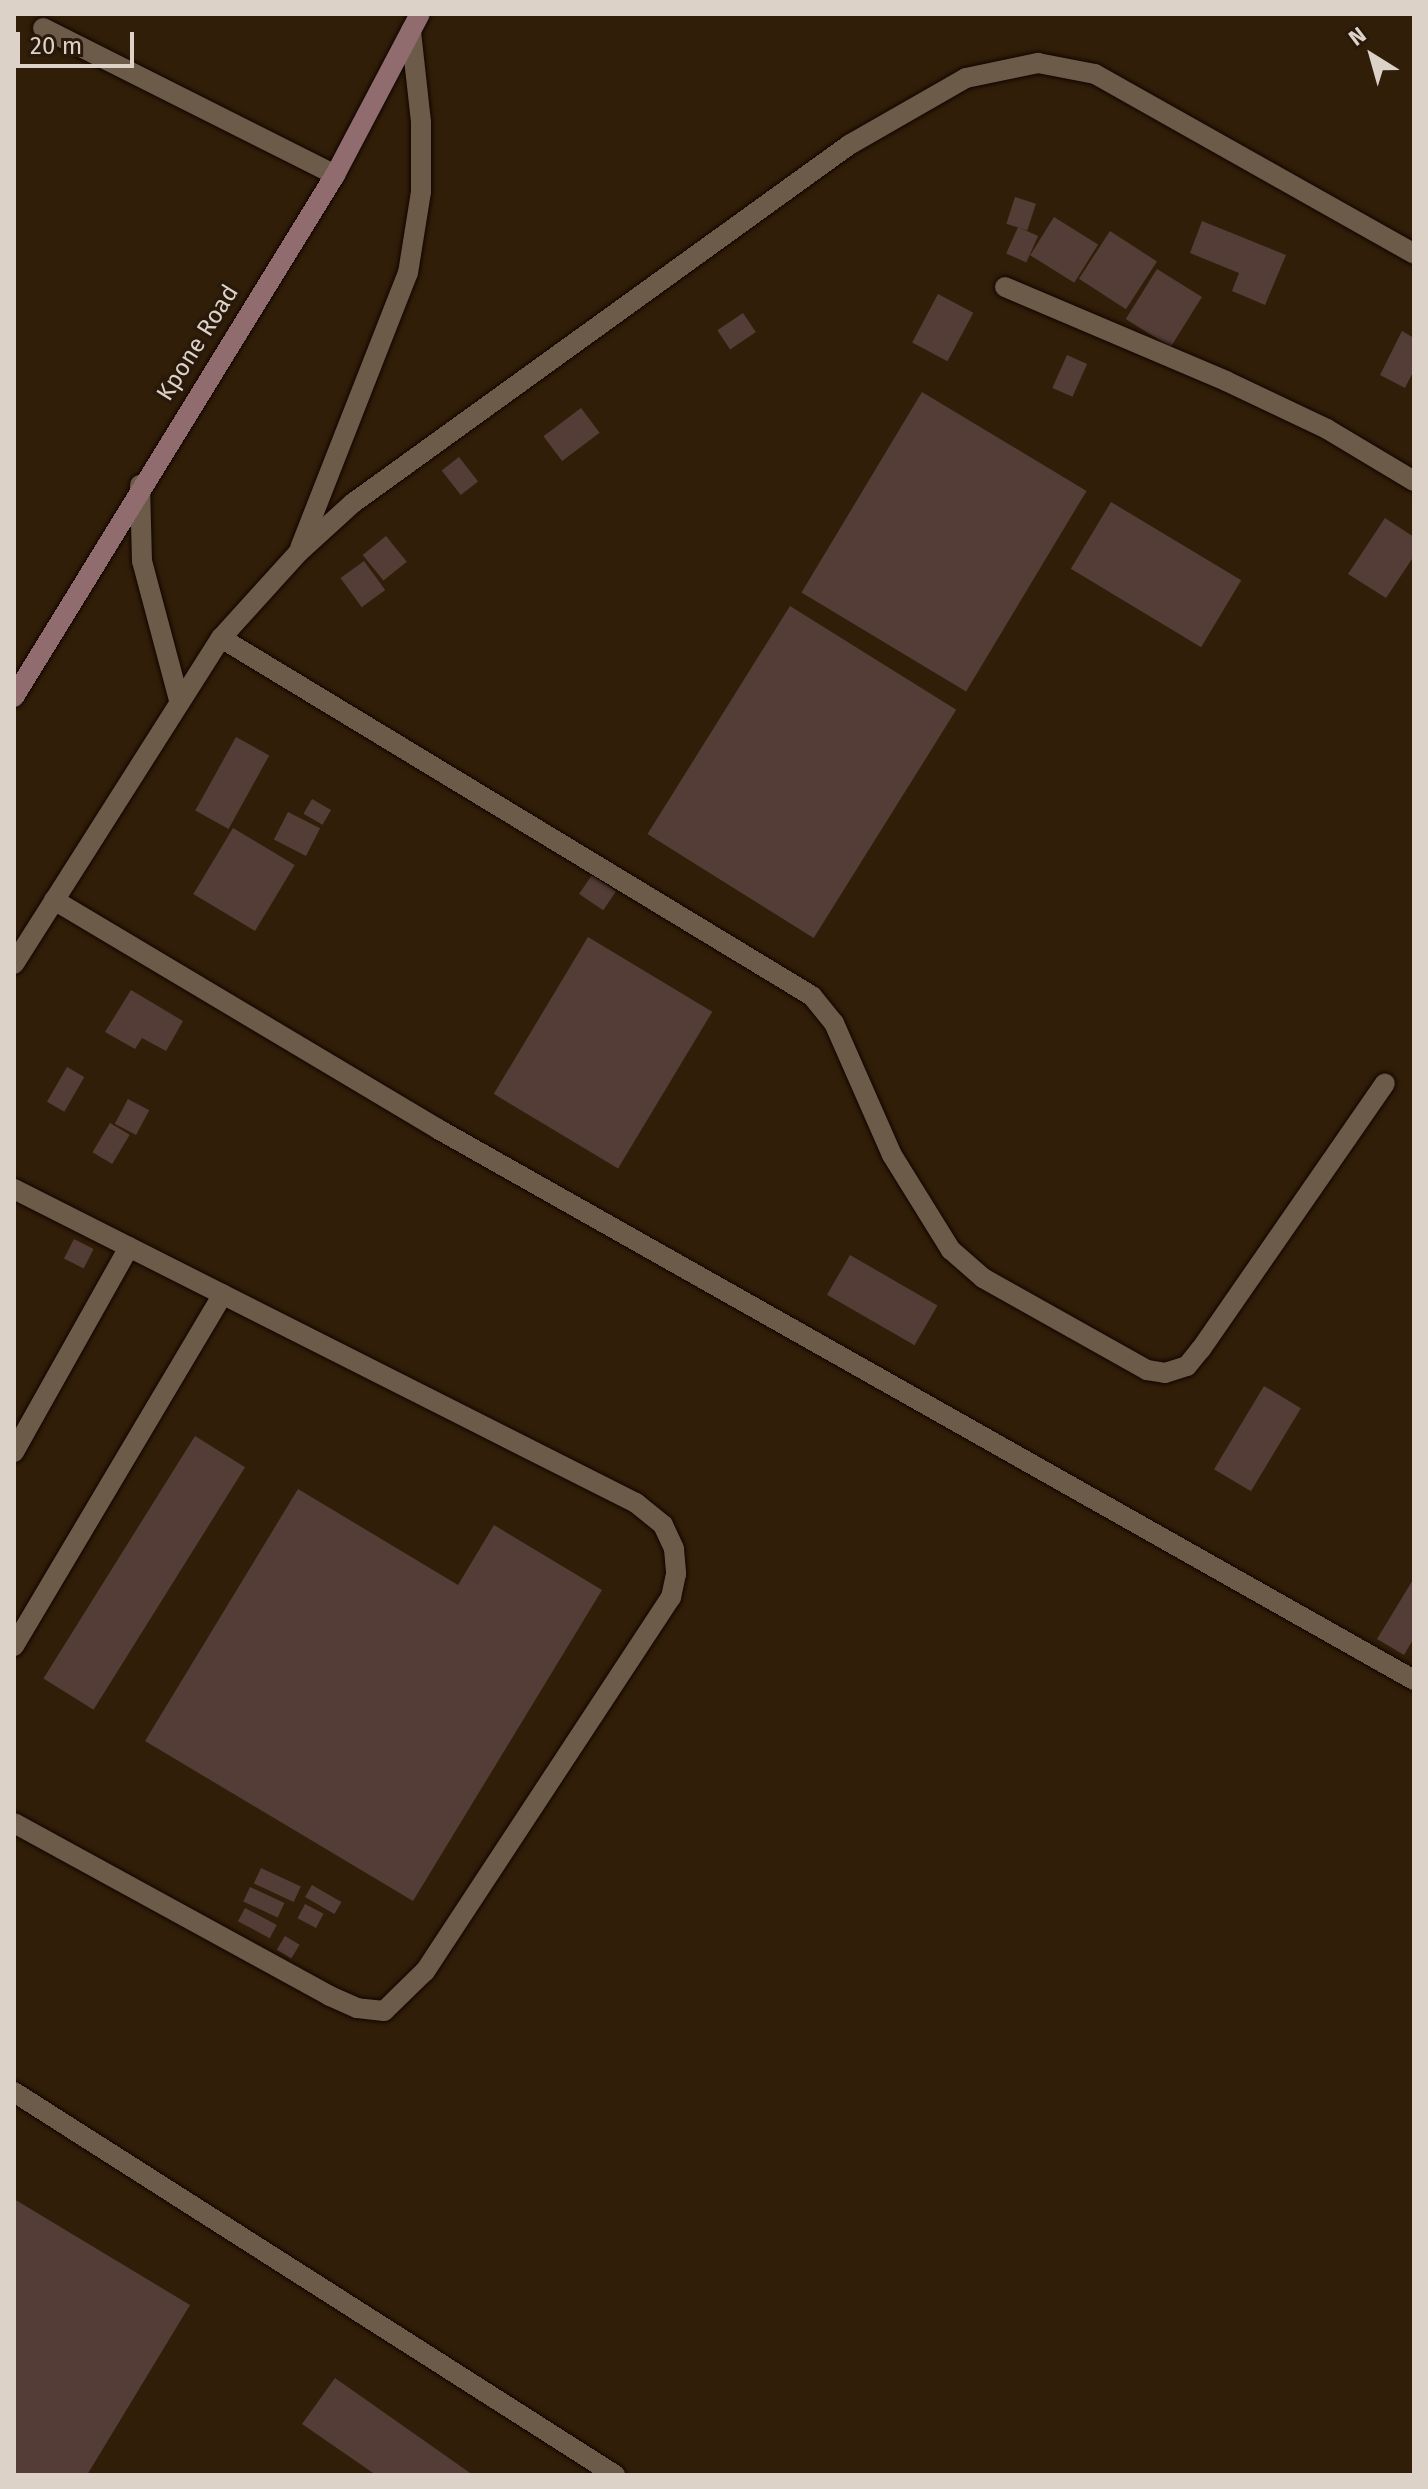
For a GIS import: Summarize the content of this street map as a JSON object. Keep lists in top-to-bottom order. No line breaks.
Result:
{"streets":{"main road":["Kpone Road"]},"scale_bar":"20 m","north":"top left"}
